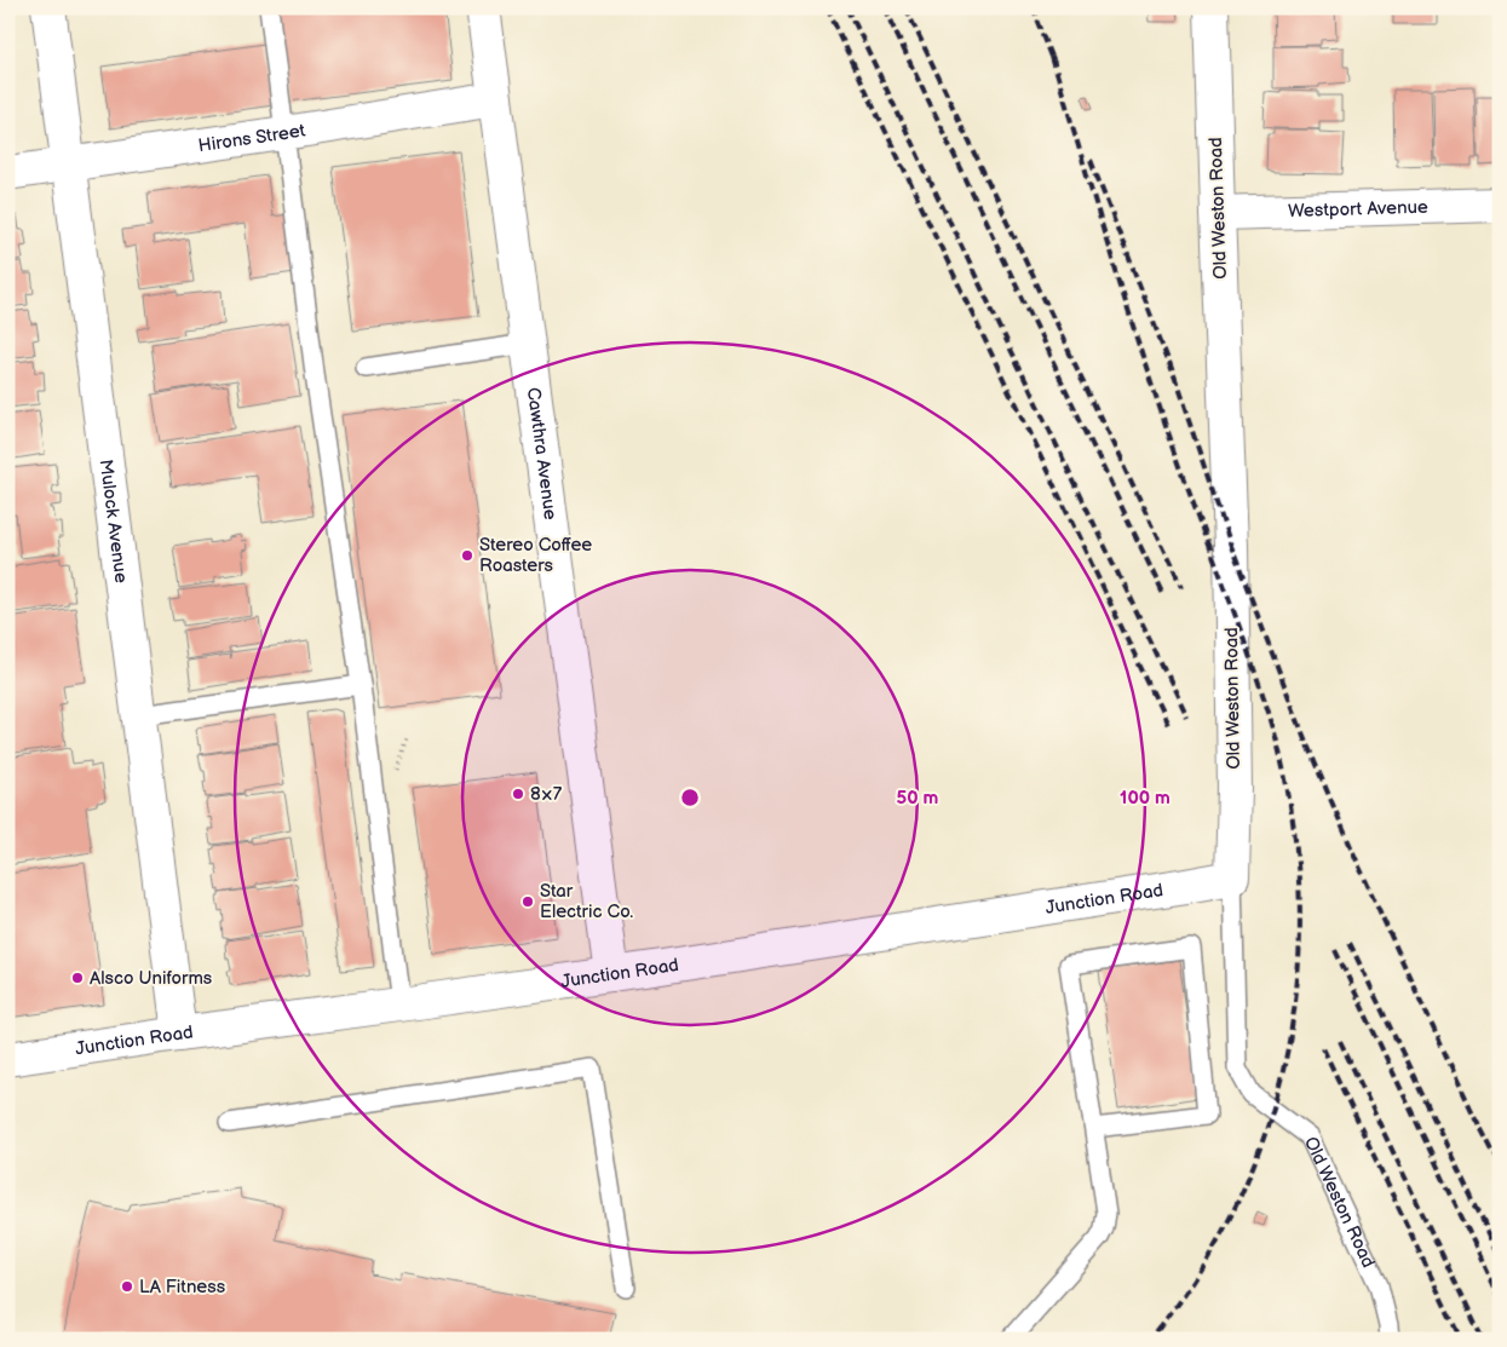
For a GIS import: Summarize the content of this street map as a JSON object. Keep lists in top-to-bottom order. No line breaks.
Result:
{"streets":{"street":["Hirons Street","Old Weston Road","Westport Avenue","Cawthra Avenue","Mulock Avenue","Junction Road"]},"crossings":[["Hirons Street","Cawthra Avenue"],["Hirons Street","Mulock Avenue"],["Old Weston Road","Westport Avenue"],["Old Weston Road","Junction Road"],["Cawthra Avenue","Junction Road"],["Mulock Avenue","Junction Road"]],"places":["Stereo Coffee Roasters","8×7","Star Electric Co.","Alsco Uniforms","LA Fitness"],"rings":["50 m","100 m"]}
